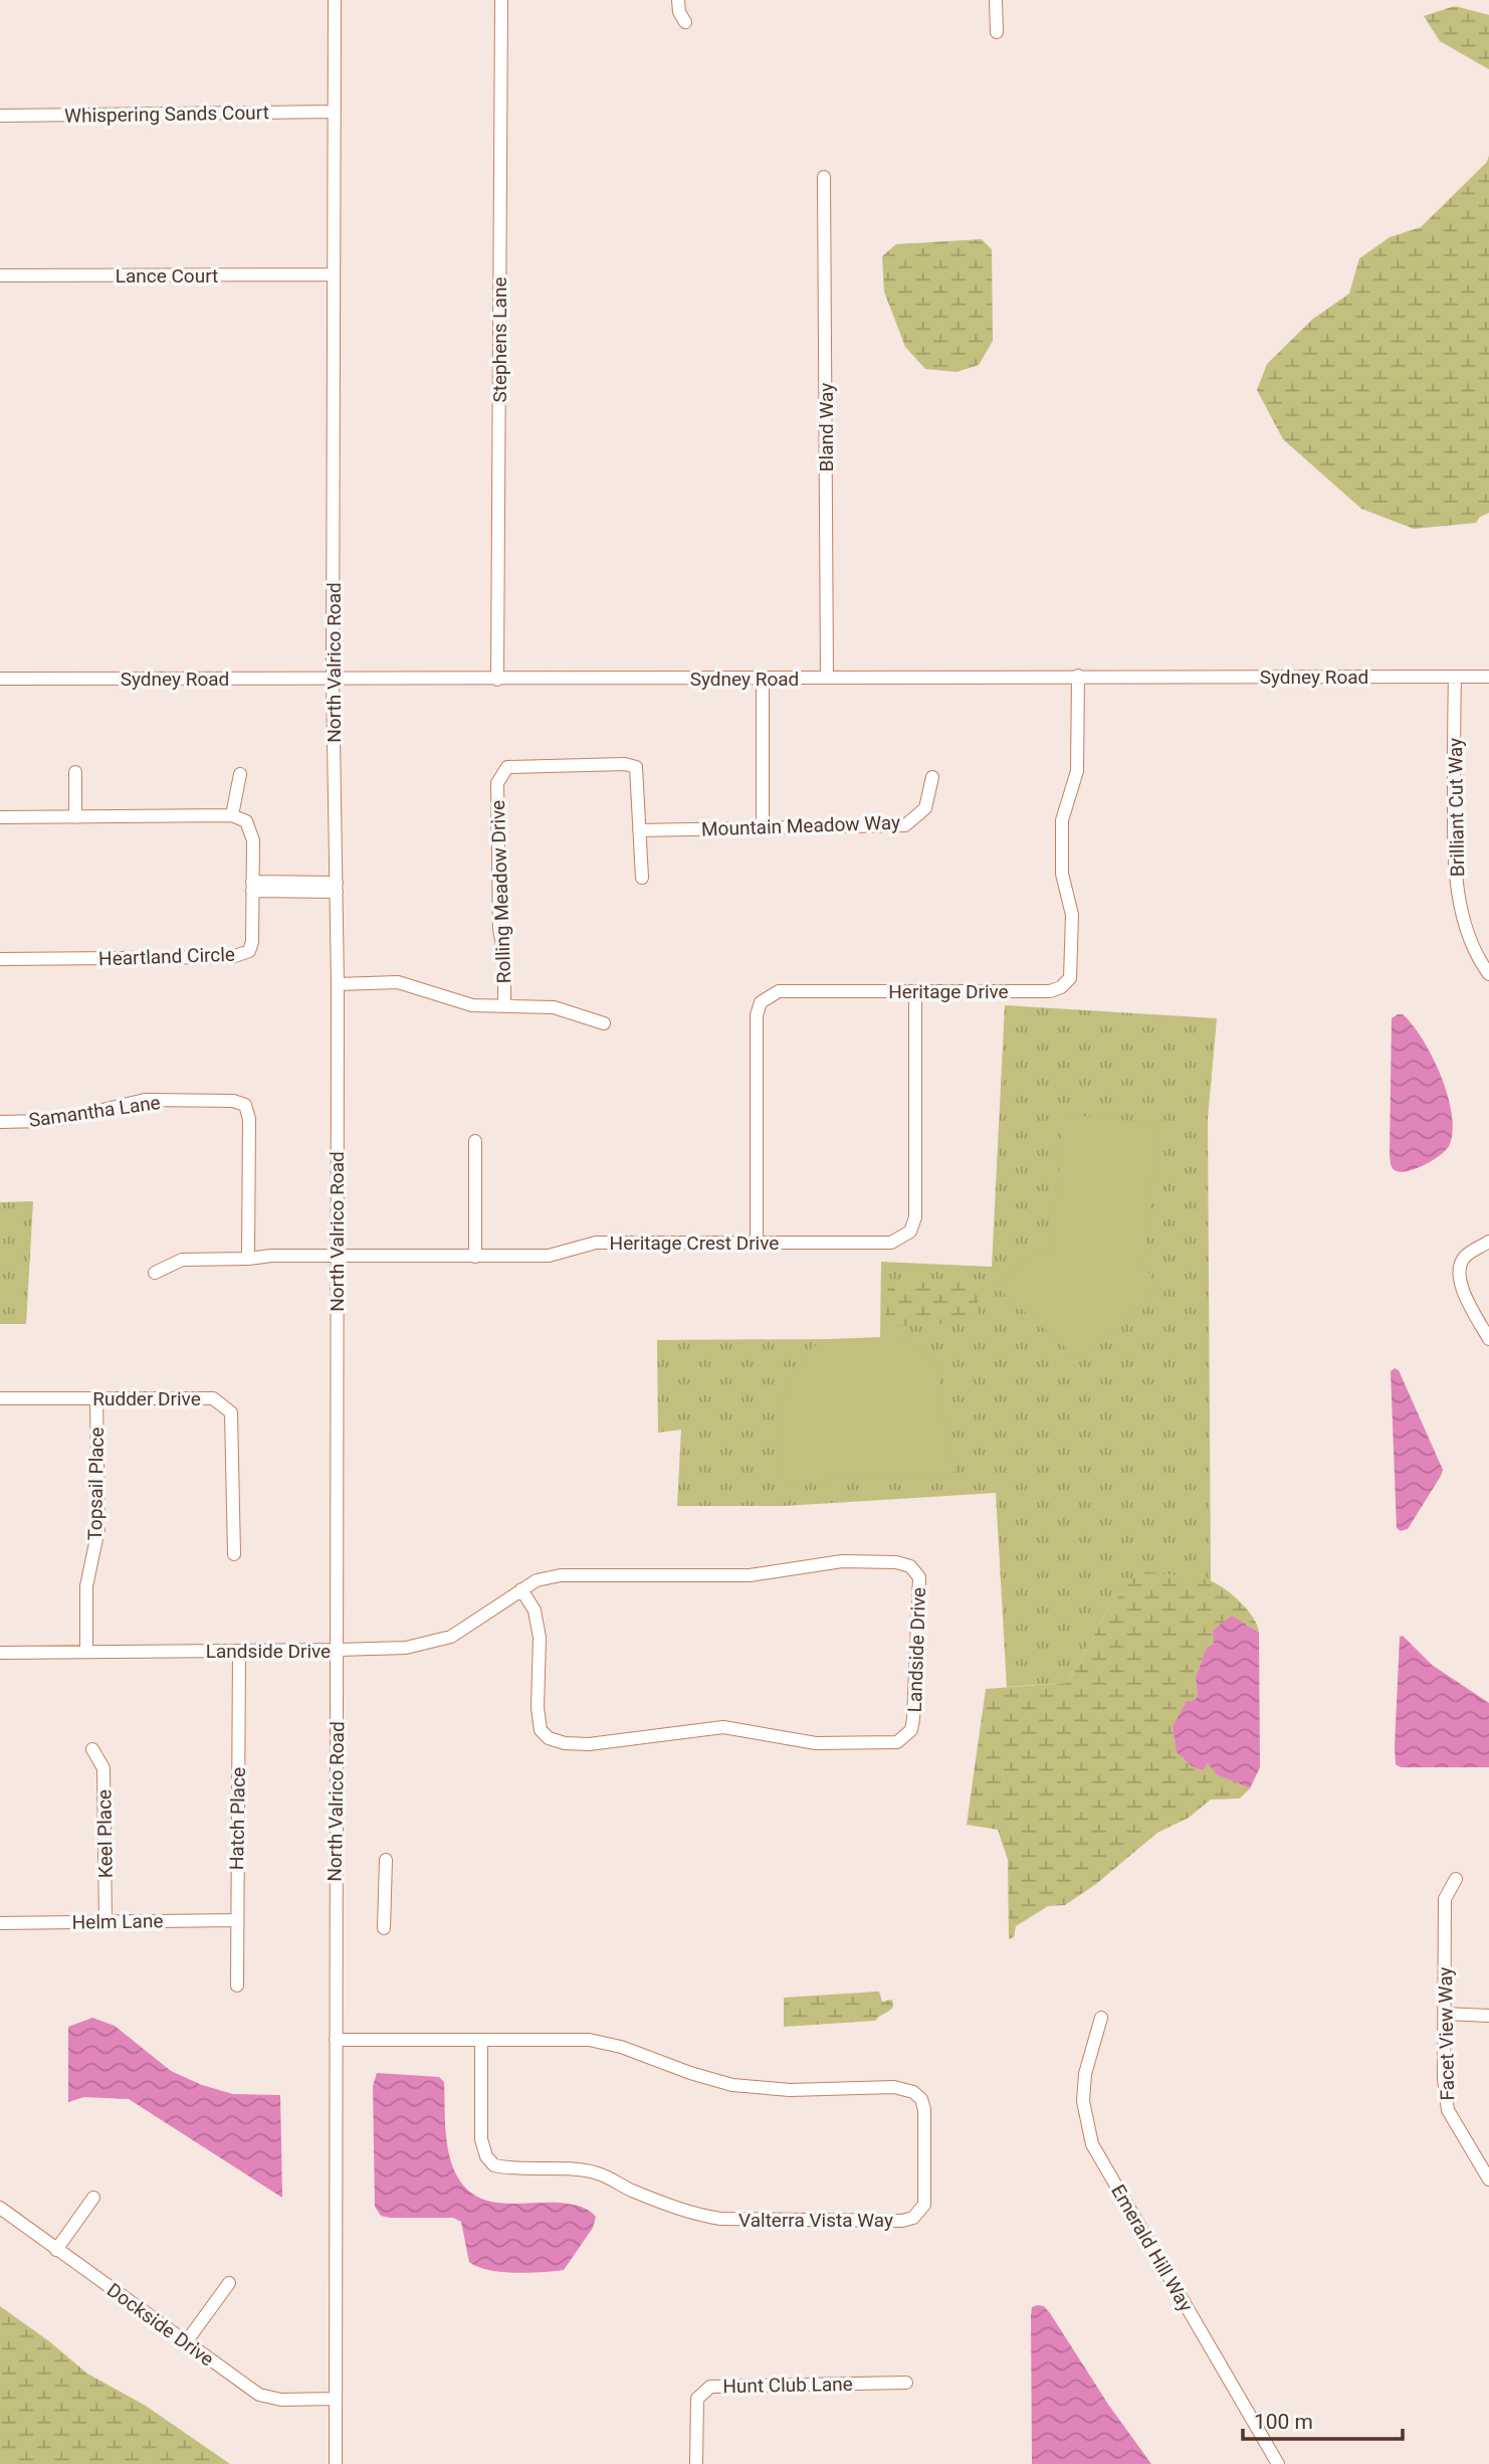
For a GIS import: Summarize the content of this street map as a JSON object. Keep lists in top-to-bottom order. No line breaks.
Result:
{"streets":{"street":["Whispering Sands Court","Lance Court","Stephens Lane","Bland Way","North Valrico Road","Sydney Road","Brilliant Cut Way","Mountain Meadow Way","Rolling Meadow Drive","Heartland Circle","Heritage Drive","Samantha Lane","Heritage Crest Drive","Rudder Drive","Topsail Place","Landside Drive","Hatch Place","Keel Place","Helm Lane","Facet View Way","Valterra Vista Way","Emerald Hill Way","Dockside Drive","Hunt Club Lane"]},"crossings":[["Whispering Sands Court","North Valrico Road"],["Lance Court","North Valrico Road"],["Stephens Lane","Sydney Road"],["Bland Way","Sydney Road"],["North Valrico Road","Sydney Road"],["North Valrico Road","Heritage Crest Drive"],["North Valrico Road","Landside Drive"],["North Valrico Road","Valterra Vista Way"],["North Valrico Road","Dockside Drive"],["Sydney Road","Brilliant Cut Way"],["Sydney Road","Heritage Drive"],["Mountain Meadow Way","Rolling Meadow Drive"],["Heritage Drive","Heritage Crest Drive"],["Samantha Lane","Heritage Crest Drive"],["Rudder Drive","Topsail Place"],["Topsail Place","Landside Drive"],["Landside Drive","Hatch Place"],["Hatch Place","Helm Lane"],["Keel Place","Helm Lane"]],"scale_bar":"100 m"}
